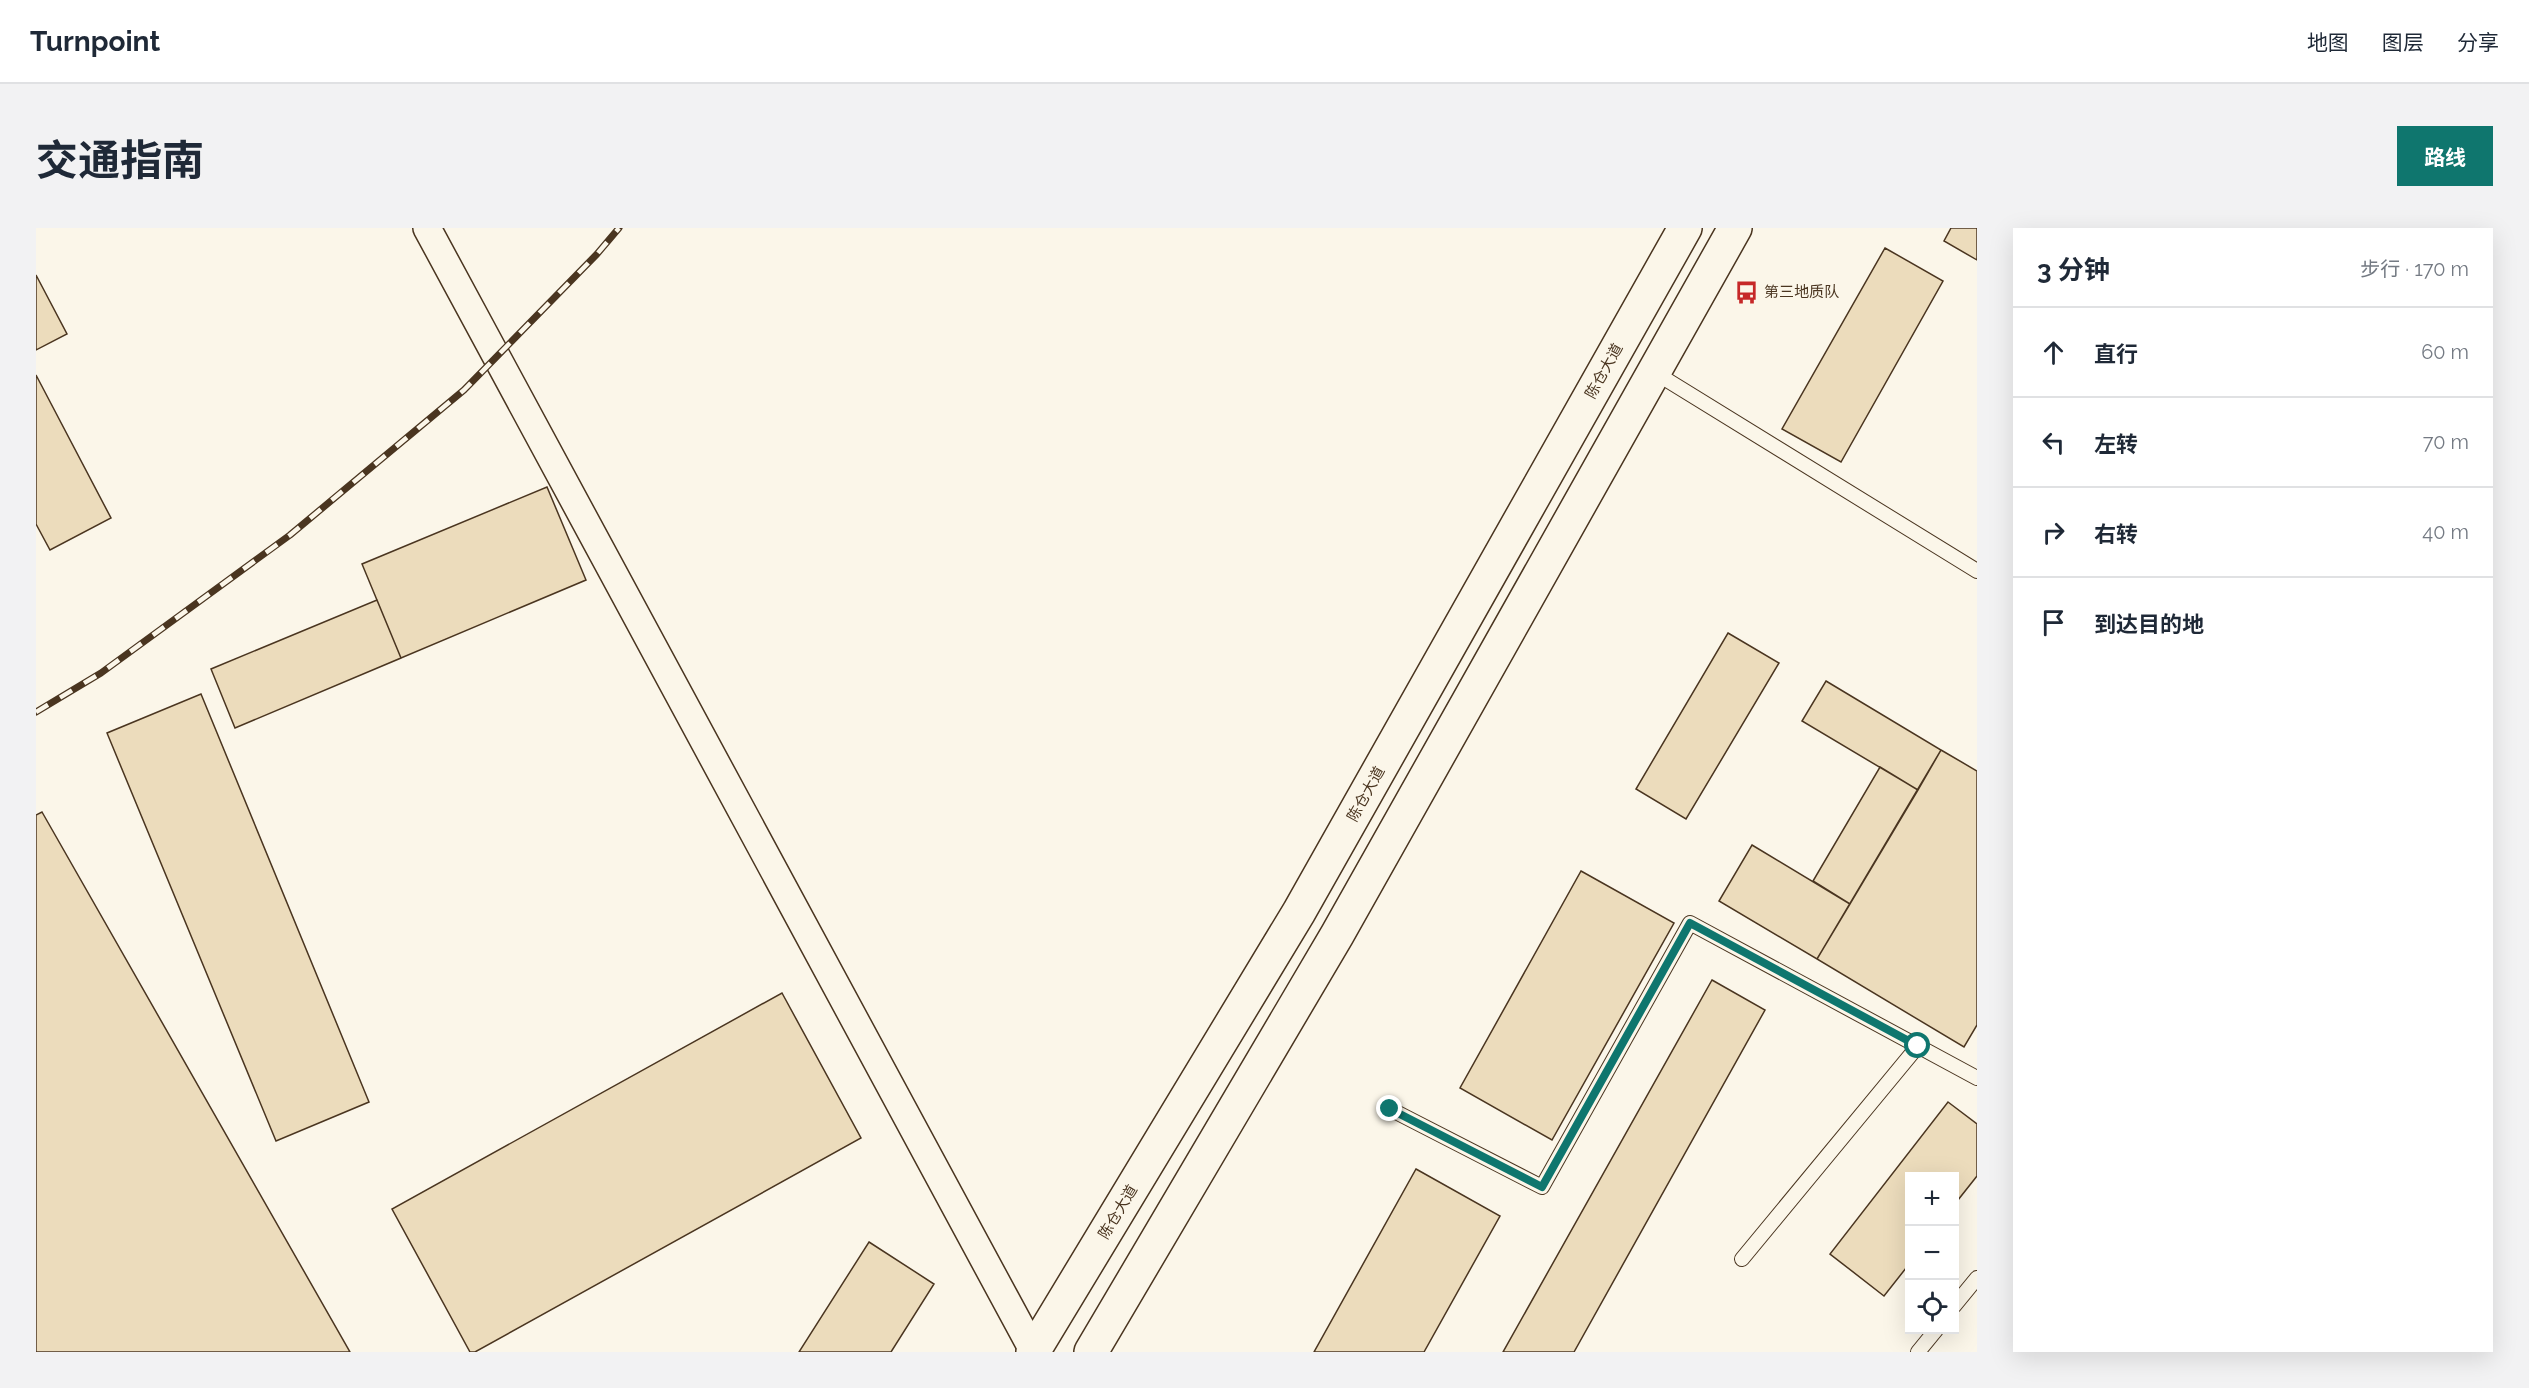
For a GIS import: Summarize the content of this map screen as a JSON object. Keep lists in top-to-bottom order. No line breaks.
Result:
{"streets":{"main road":["陈仓大道"]},"places":{"bus stop":["第三地质队"]},"page":{"header":"Turnpoint","nav":["地图","图层","分享"],"title":"交通指南","buttons":"路线","heading":["3 分钟","步行 · 170 m"],"list":[["直行","60 m"],["左转","70 m"],["右转","40 m"],"到达目的地"],"map_buttons":["+","−"]}}
